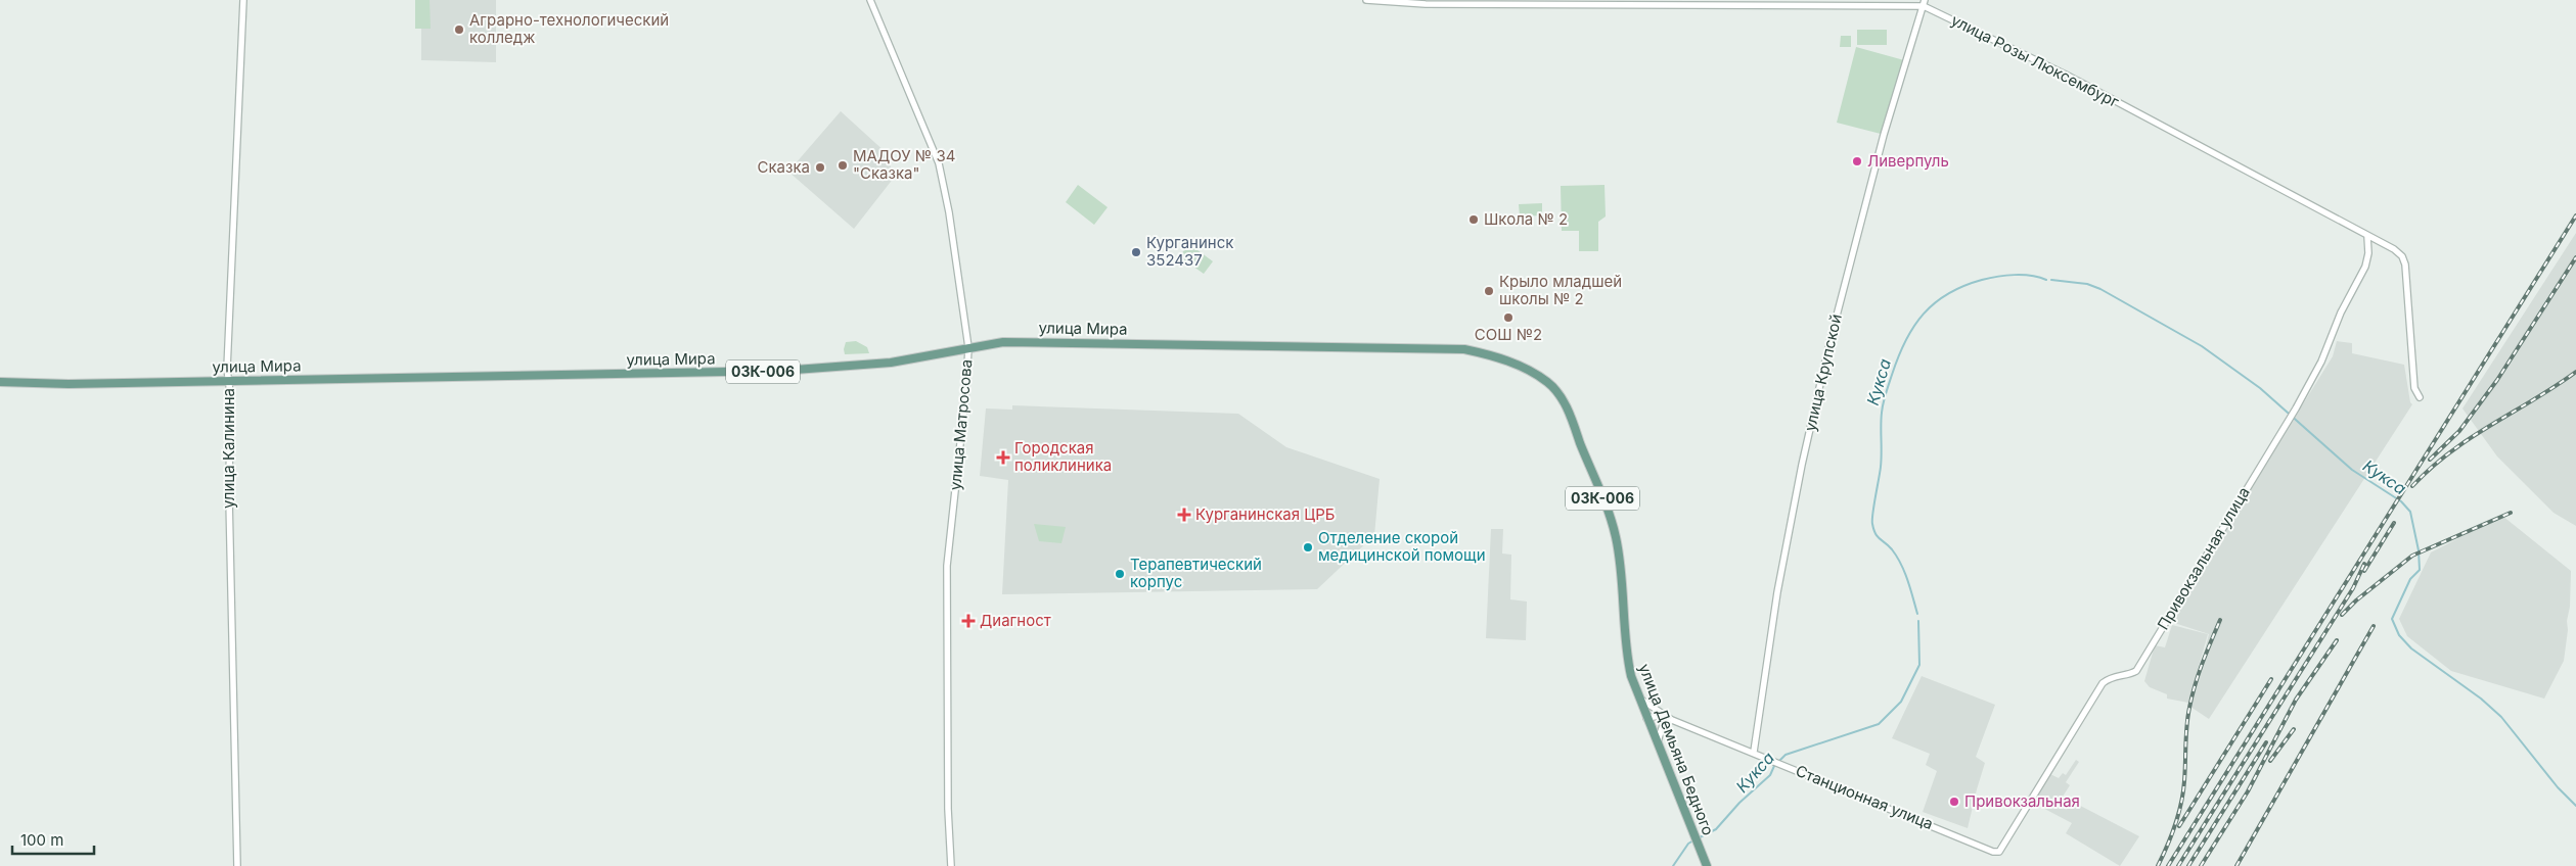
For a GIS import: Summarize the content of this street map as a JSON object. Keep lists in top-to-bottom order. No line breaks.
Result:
{"streets":{"main road":["улица Мира","03К-006","улица Демьяна Бедного"],"street":["улица Розы Люксембург","улица Крупской","улица Матросова","улица Калинина","Привокзальная улица","Станционная улица"]},"crossings":[["улица Розы Люксембург","улица Крупской"],["улица Розы Люксембург","Привокзальная улица"],["улица Мира","улица Матросова"],["улица Мира","улица Калинина"],["улица Мира","улица Демьяна Бедного"],["улица Крупской","Станционная улица"],["Привокзальная улица","Станционная улица"],["улица Демьяна Бедного","Станционная улица"]],"water":["Кукса"],"places":{"other":["Аграрно-технологический колледж","Ливерпуль","МАДОУ № 34 \"Сказка\"","Сказка","Школа № 2","Курганинск 352437","Крыло младшей школы № 2","СОШ №2","Отделение скорой медицинской помощи","Терапевтический корпус","Привокзальная"],"health":["Городская поликлиника","Курганинская ЦРБ","Диагност"]},"scale_bar":"100 m"}
